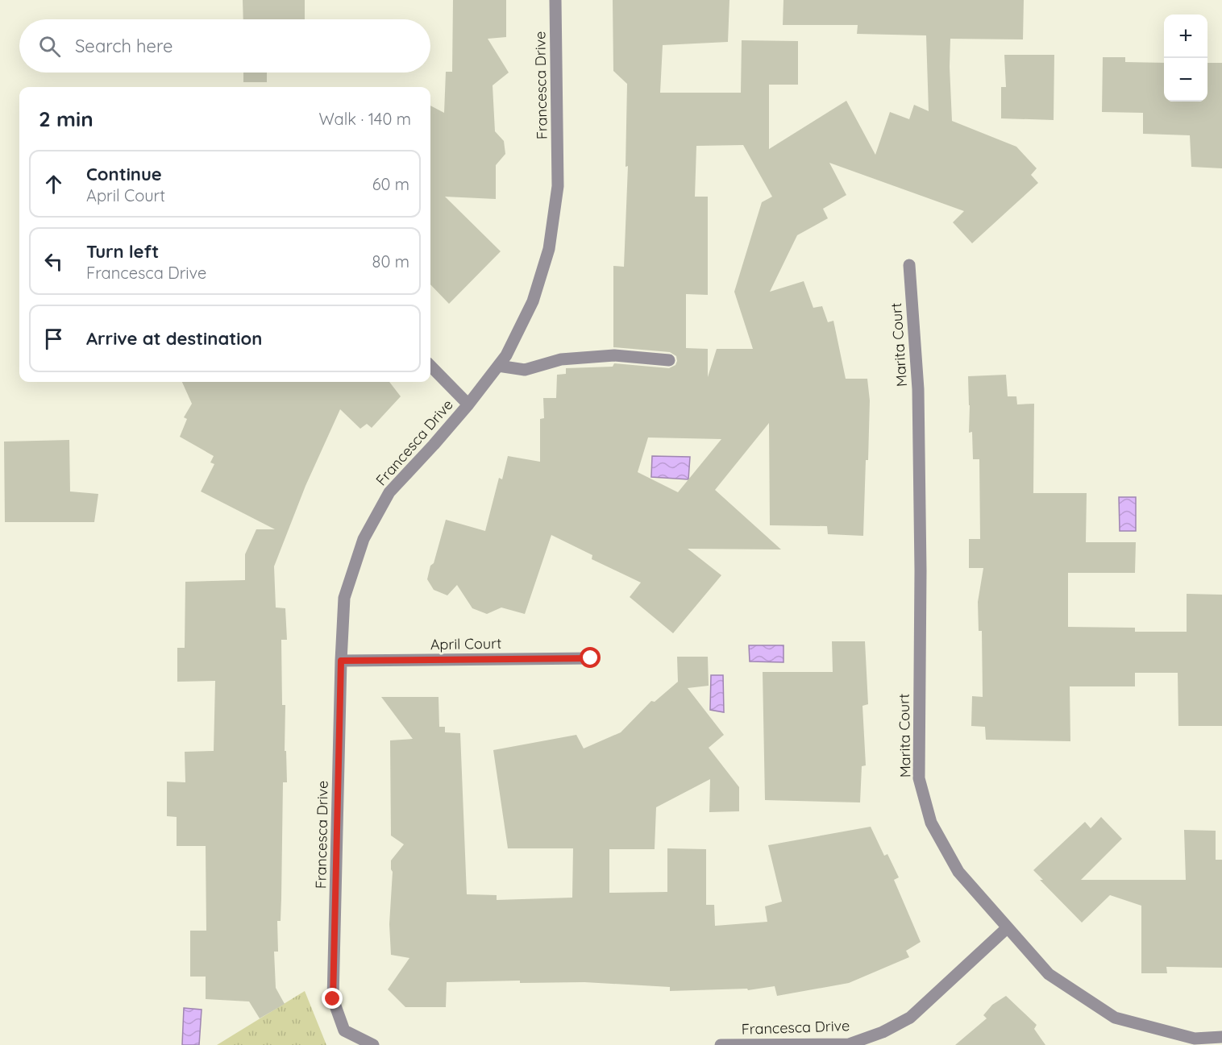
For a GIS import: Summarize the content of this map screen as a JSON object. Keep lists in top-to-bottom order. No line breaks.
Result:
{"streets":{"street":["Francesca Drive","Marita Court","April Court"]},"crossings":[["Francesca Drive","Marita Court"],["Francesca Drive","April Court"]],"page":{"map_buttons":["+","−"],"search":"Search here","heading":["2 min","Walk · 140 m"],"list":[["Continue","April Court","60 m"],["Turn left","Francesca Drive","80 m"],"Arrive at destination"]}}
